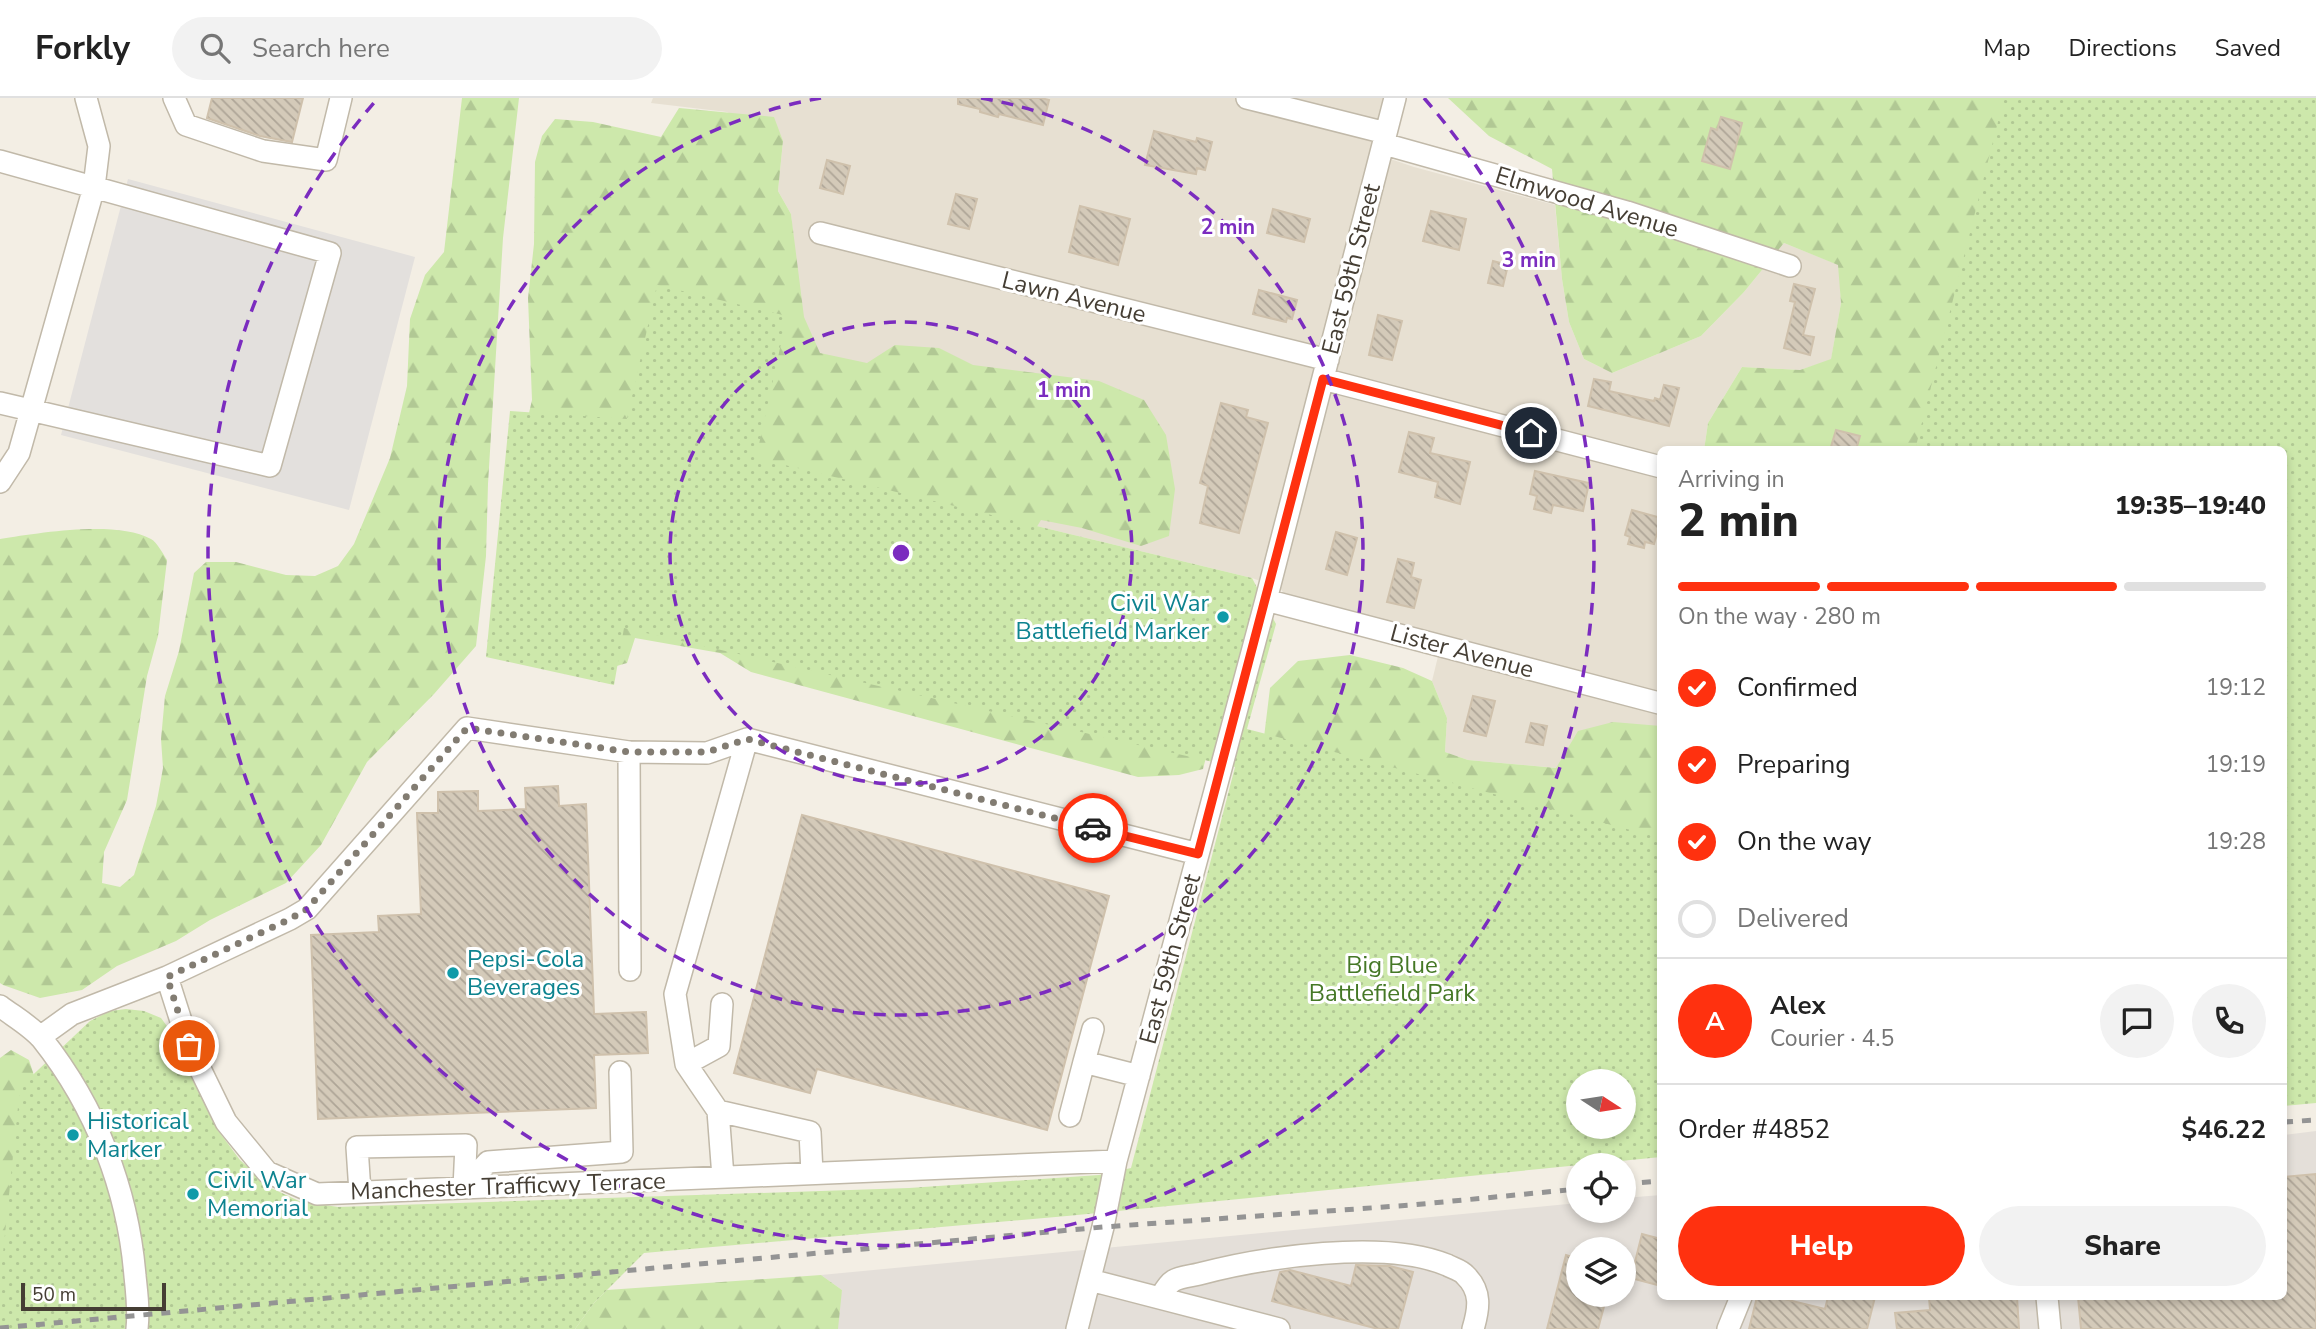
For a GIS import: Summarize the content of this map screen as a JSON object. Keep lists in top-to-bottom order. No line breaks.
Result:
{"streets":{"street":["Elmwood Avenue","East 59th Street","Lawn Avenue","Lister Avenue","Manchester Trafficwy Terrace"]},"crossings":[["Elmwood Avenue","East 59th Street"],["East 59th Street","Lawn Avenue"],["East 59th Street","Lister Avenue"],["East 59th Street","Manchester Trafficwy Terrace"]],"parks":["Big Blue Battlefield Park"],"places":["Civil War Battlefield Marker","Pepsi-Cola Beverages","Historical Marker","Civil War Memorial"],"scale_bar":"50 m","north":"right","page":{"header":"Forkly","search":"Search here","nav":["Map","Directions","Saved"],"heading":["2 min","Arriving in","19:35–19:40"],"panel":["Alex","Courier · 4.5","Order #4852","$46.22"],"bar":"On the way · 280 m","list":[["Confirmed","19:12"],["Preparing","19:19"],["On the way","19:28"],"Delivered"],"round":"A","buttons":["Help","Share"],"scale":"50 m"},"rings":["2 min","3 min","1 min"]}
